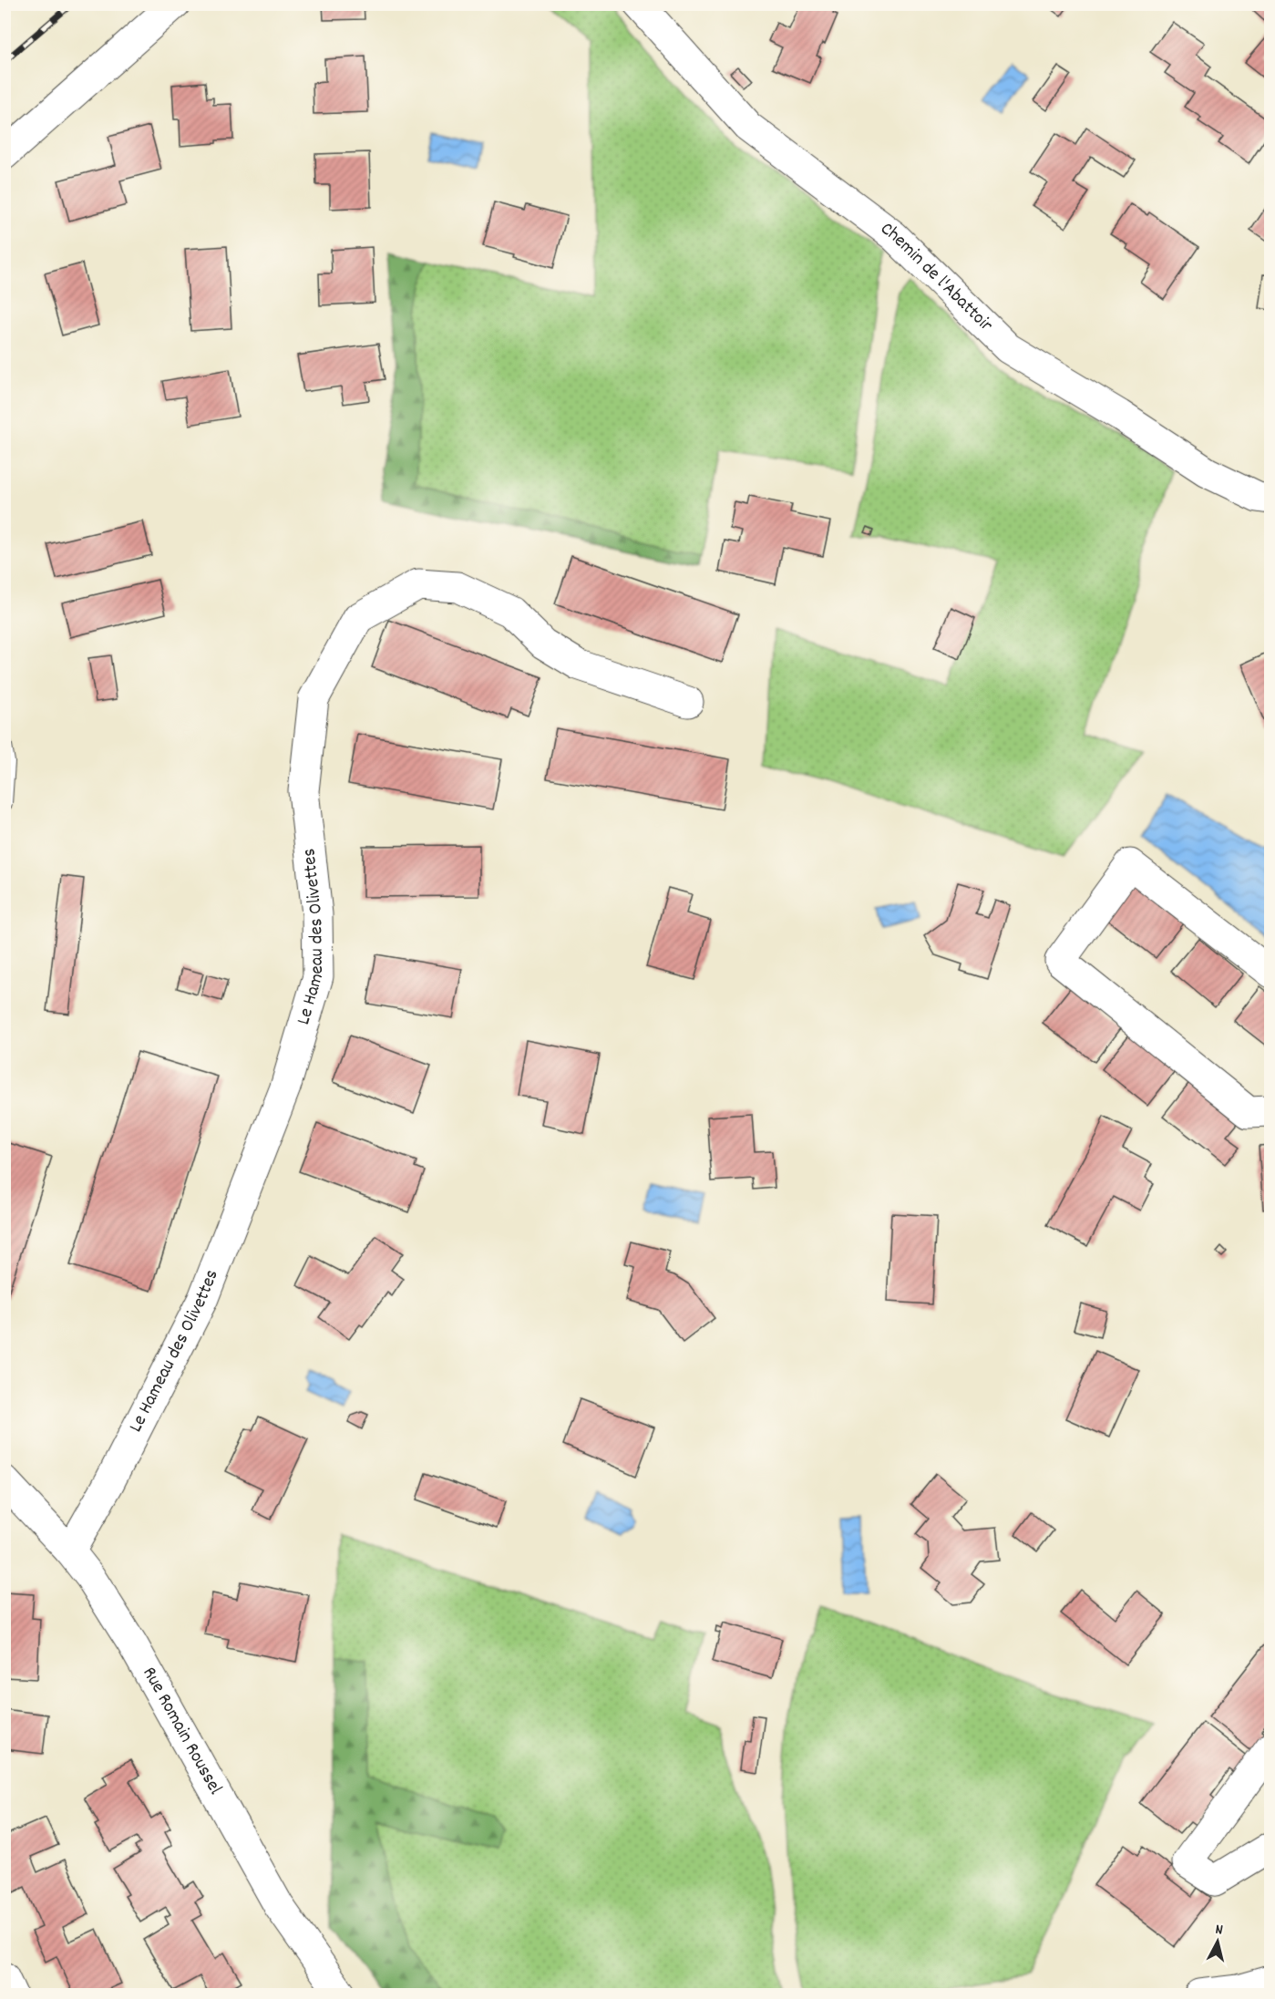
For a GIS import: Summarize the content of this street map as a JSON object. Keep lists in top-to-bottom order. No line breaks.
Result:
{"streets":{"street":["Chemin de l'Abattoir","Le Hameau des Olivettes","Rue Romain Roussel"]},"crossings":[["Le Hameau des Olivettes","Rue Romain Roussel"]],"north":"top"}
